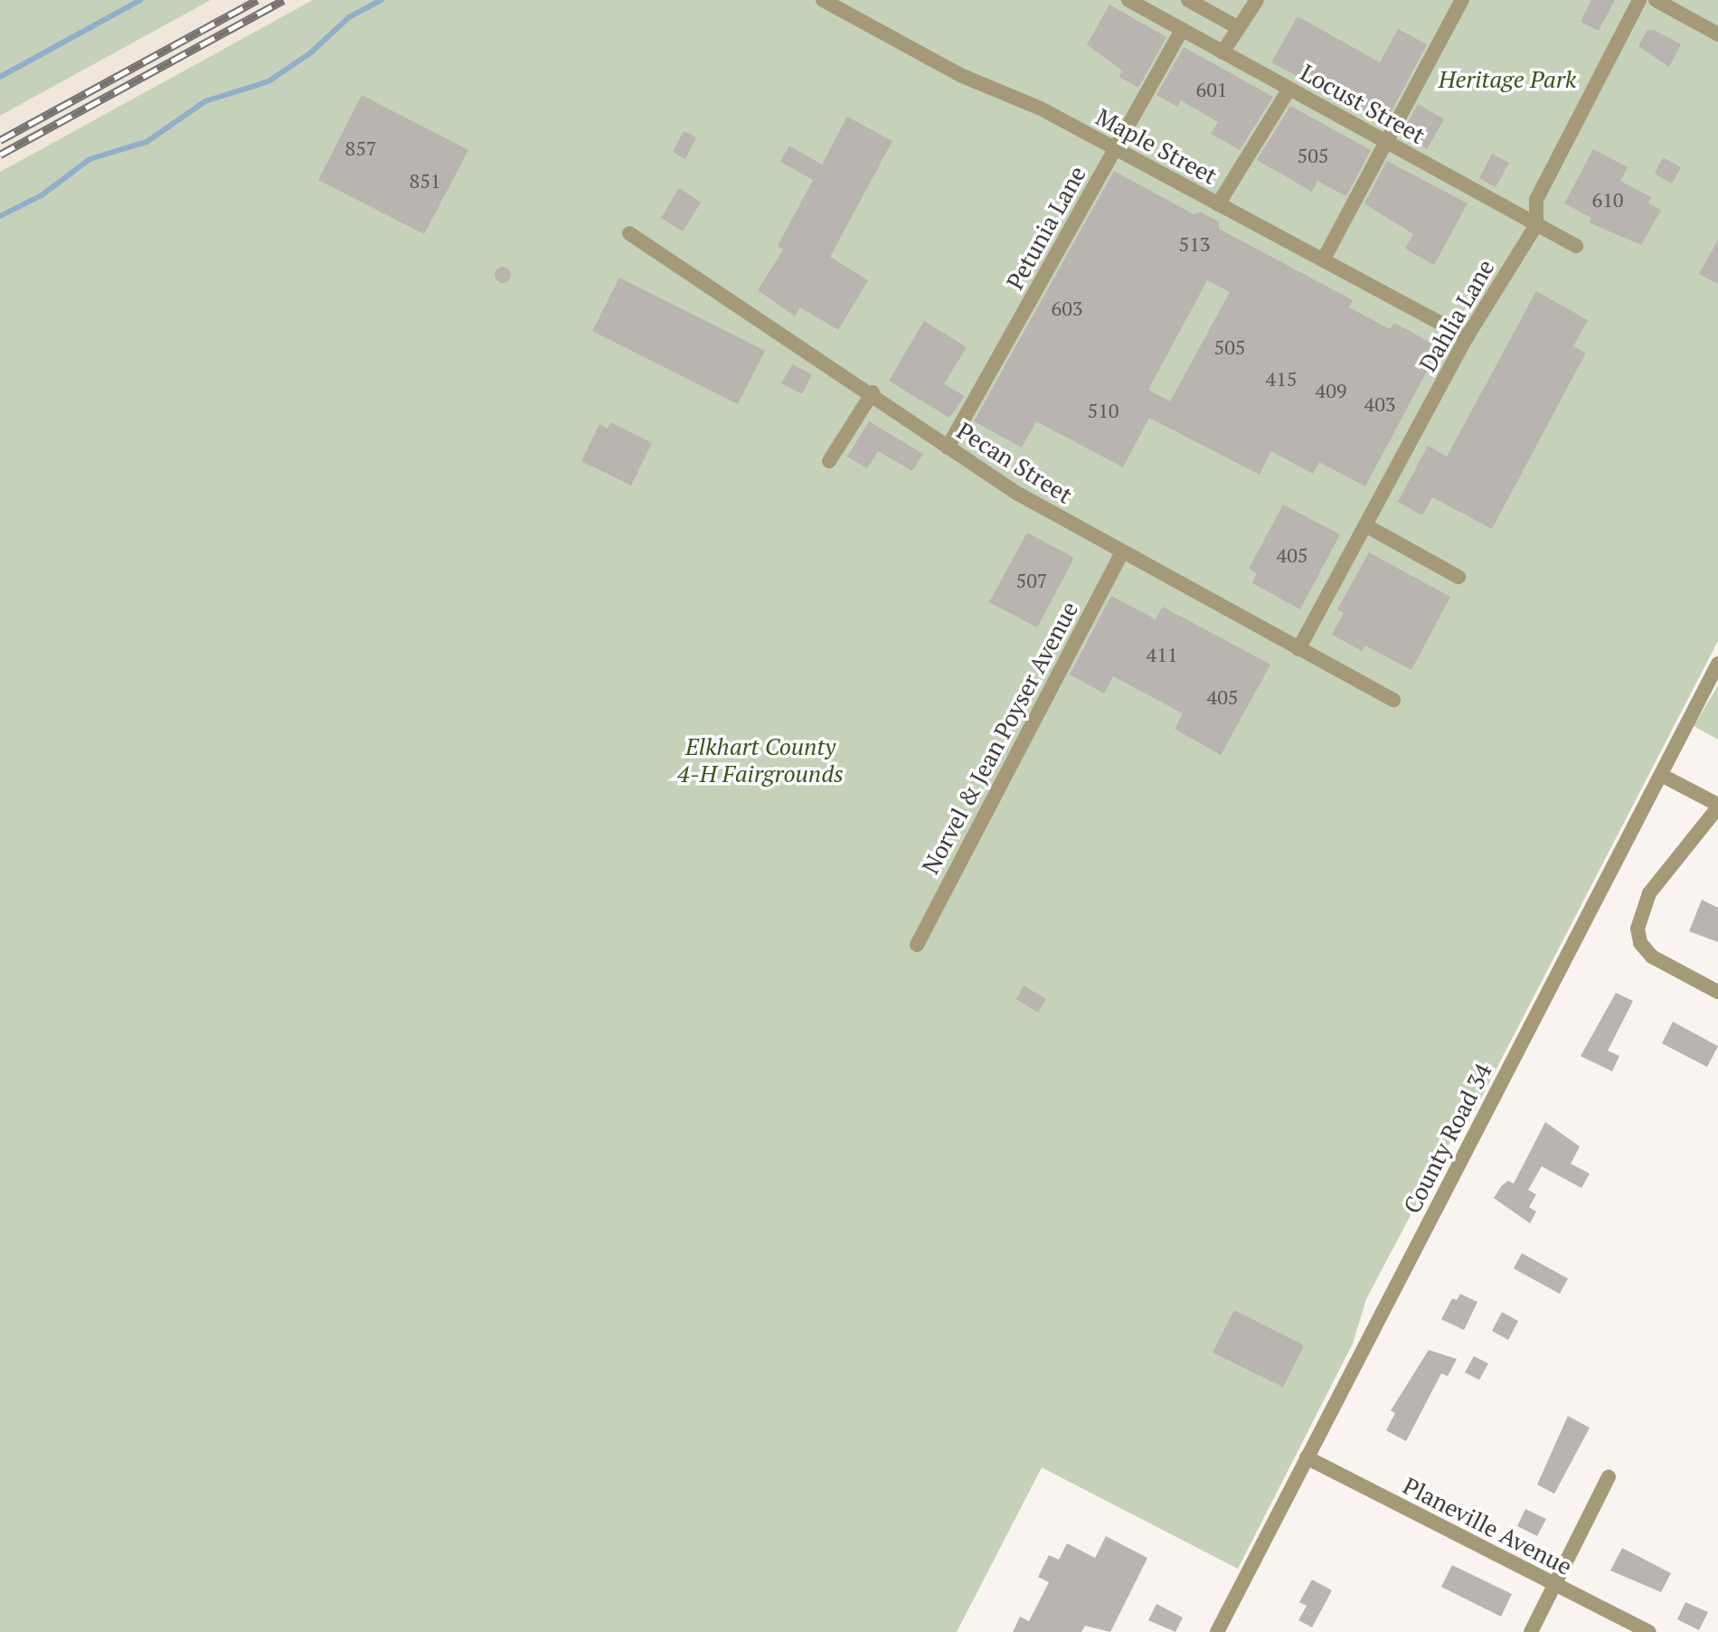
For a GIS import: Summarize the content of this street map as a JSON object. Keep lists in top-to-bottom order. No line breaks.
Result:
{"streets":{"street":["Locust Street","Maple Street","Petunia Lane","Dahlia Lane","Pecan Street","Norvel & Jean Poyser Avenue","County Road 34","Planeville Avenue"]},"crossings":[["Locust Street","Petunia Lane"],["Locust Street","Dahlia Lane"],["Maple Street","Petunia Lane"],["Maple Street","Dahlia Lane"],["Petunia Lane","Pecan Street"],["Dahlia Lane","Pecan Street"],["Pecan Street","Norvel & Jean Poyser Avenue"],["County Road 34","Planeville Avenue"]],"parks":["Heritage Park","Elkhart County 4-H Fairgrounds"],"house_numbers":["601","857","505","851","610","513","603","505","415","409","403","510","405","507","411","405"]}
